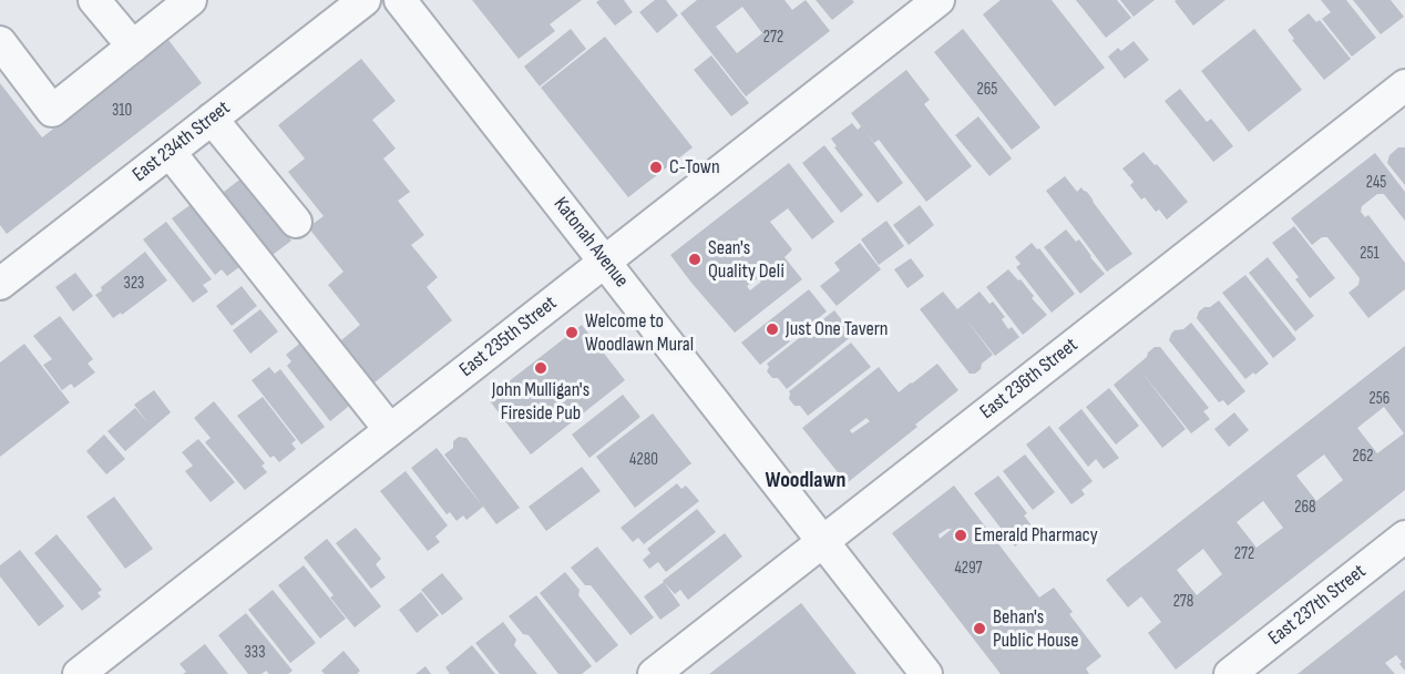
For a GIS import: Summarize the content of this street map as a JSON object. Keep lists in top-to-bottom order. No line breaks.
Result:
{"streets":{"street":["East 234th Street","Katonah Avenue","East 235th Street","East 236th Street","East 237th Street"]},"crossings":[["Katonah Avenue","East 235th Street"],["Katonah Avenue","East 236th Street"]],"districts":["Woodlawn"],"places":["C-Town","Sean's Quality Deli","Just One Tavern","Welcome to Woodlawn Mural","John Mulligan's Fireside Pub","Emerald Pharmacy","Behan's Public House"],"house_numbers":["272","265","310","245","251","323","256","262","4280","268","272","4297","278","333"]}
